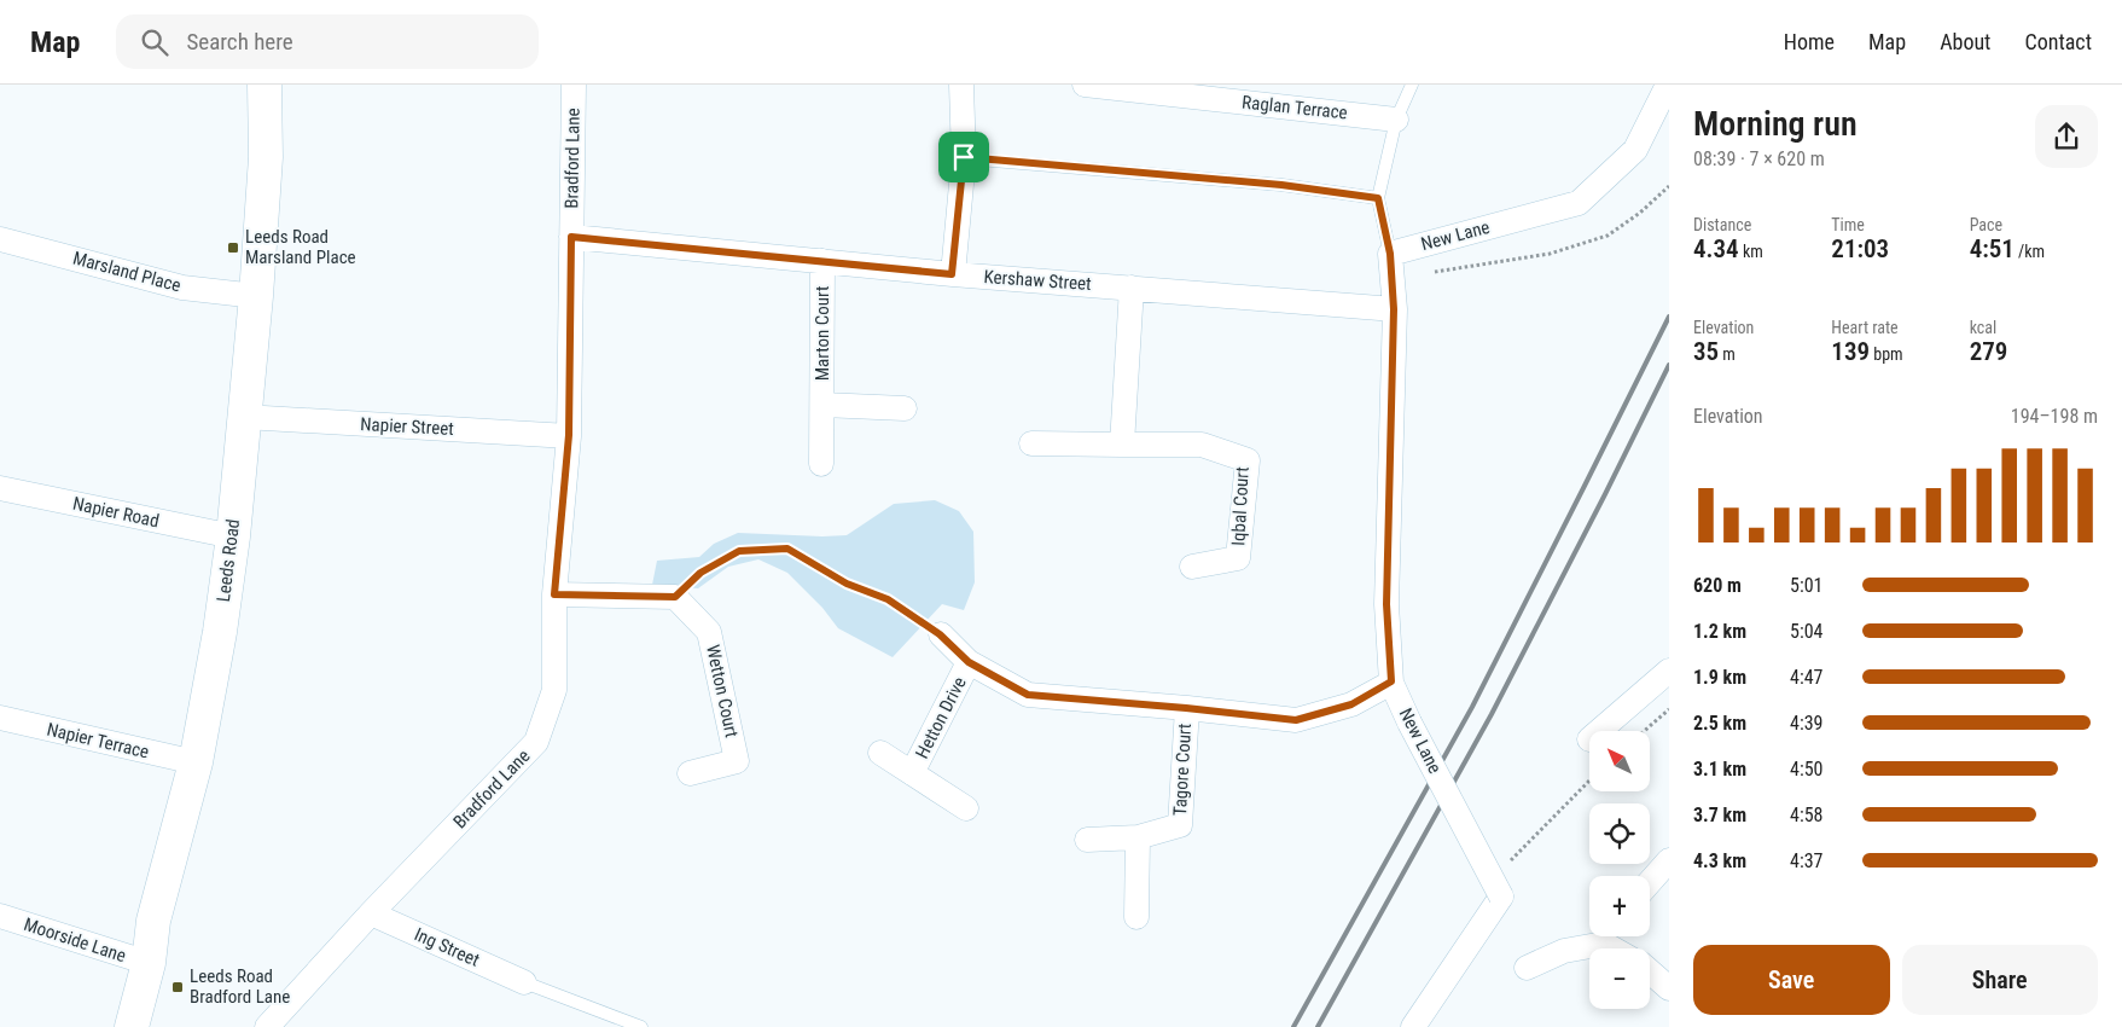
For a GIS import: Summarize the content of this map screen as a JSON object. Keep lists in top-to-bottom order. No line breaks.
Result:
{"streets":{"highway":["Leeds Road"],"street":["Raglan Terrace","Bradford Lane","New Lane","Marsland Place","Kershaw Street","Marton Court","Napier Street","Iqbal Court","Napier Road","Wetton Court","Hetton Drive","Napier Terrace","Tagore Court","Moorside Lane","Ing Street"]},"crossings":[["Bradford Lane","Kershaw Street"],["Bradford Lane","Napier Street"],["Bradford Lane","Ing Street"],["New Lane","Kershaw Street"],["New Lane","Hetton Drive"],["Marsland Place","Leeds Road"],["Kershaw Street","Marton Court"],["Napier Street","Leeds Road"],["Napier Road","Leeds Road"],["Leeds Road","Napier Terrace"],["Leeds Road","Moorside Lane"],["Hetton Drive","Tagore Court"]],"places":{"transit":["Leeds Road Marsland Place","Leeds Road Bradford Lane"]},"north":"top left","page":{"header":"Map","search":"Search here","nav":["Home","Map","About","Contact"],"heading":["Morning run","08:39 · 7 × 620 m"],"stats":[["Distance","4.34 km"],["Time","21:03"],["Pace","4:51 /km"],["Elevation","35 m"],["Heart rate","139 bpm"],["kcal","279"]],"chart":["Elevation","194–198 m"],"list":[{"name":"620 m","note":"5:01"},{"name":"1.2 km","note":"5:04"},{"name":"1.9 km","note":"4:47"},{"name":"2.5 km","note":"4:39"},{"name":"3.1 km","note":"4:50"},{"name":"3.7 km","note":"4:58"},{"name":"4.3 km","note":"4:37"}],"map_buttons":["+","−"],"buttons":["Save","Share"]}}
